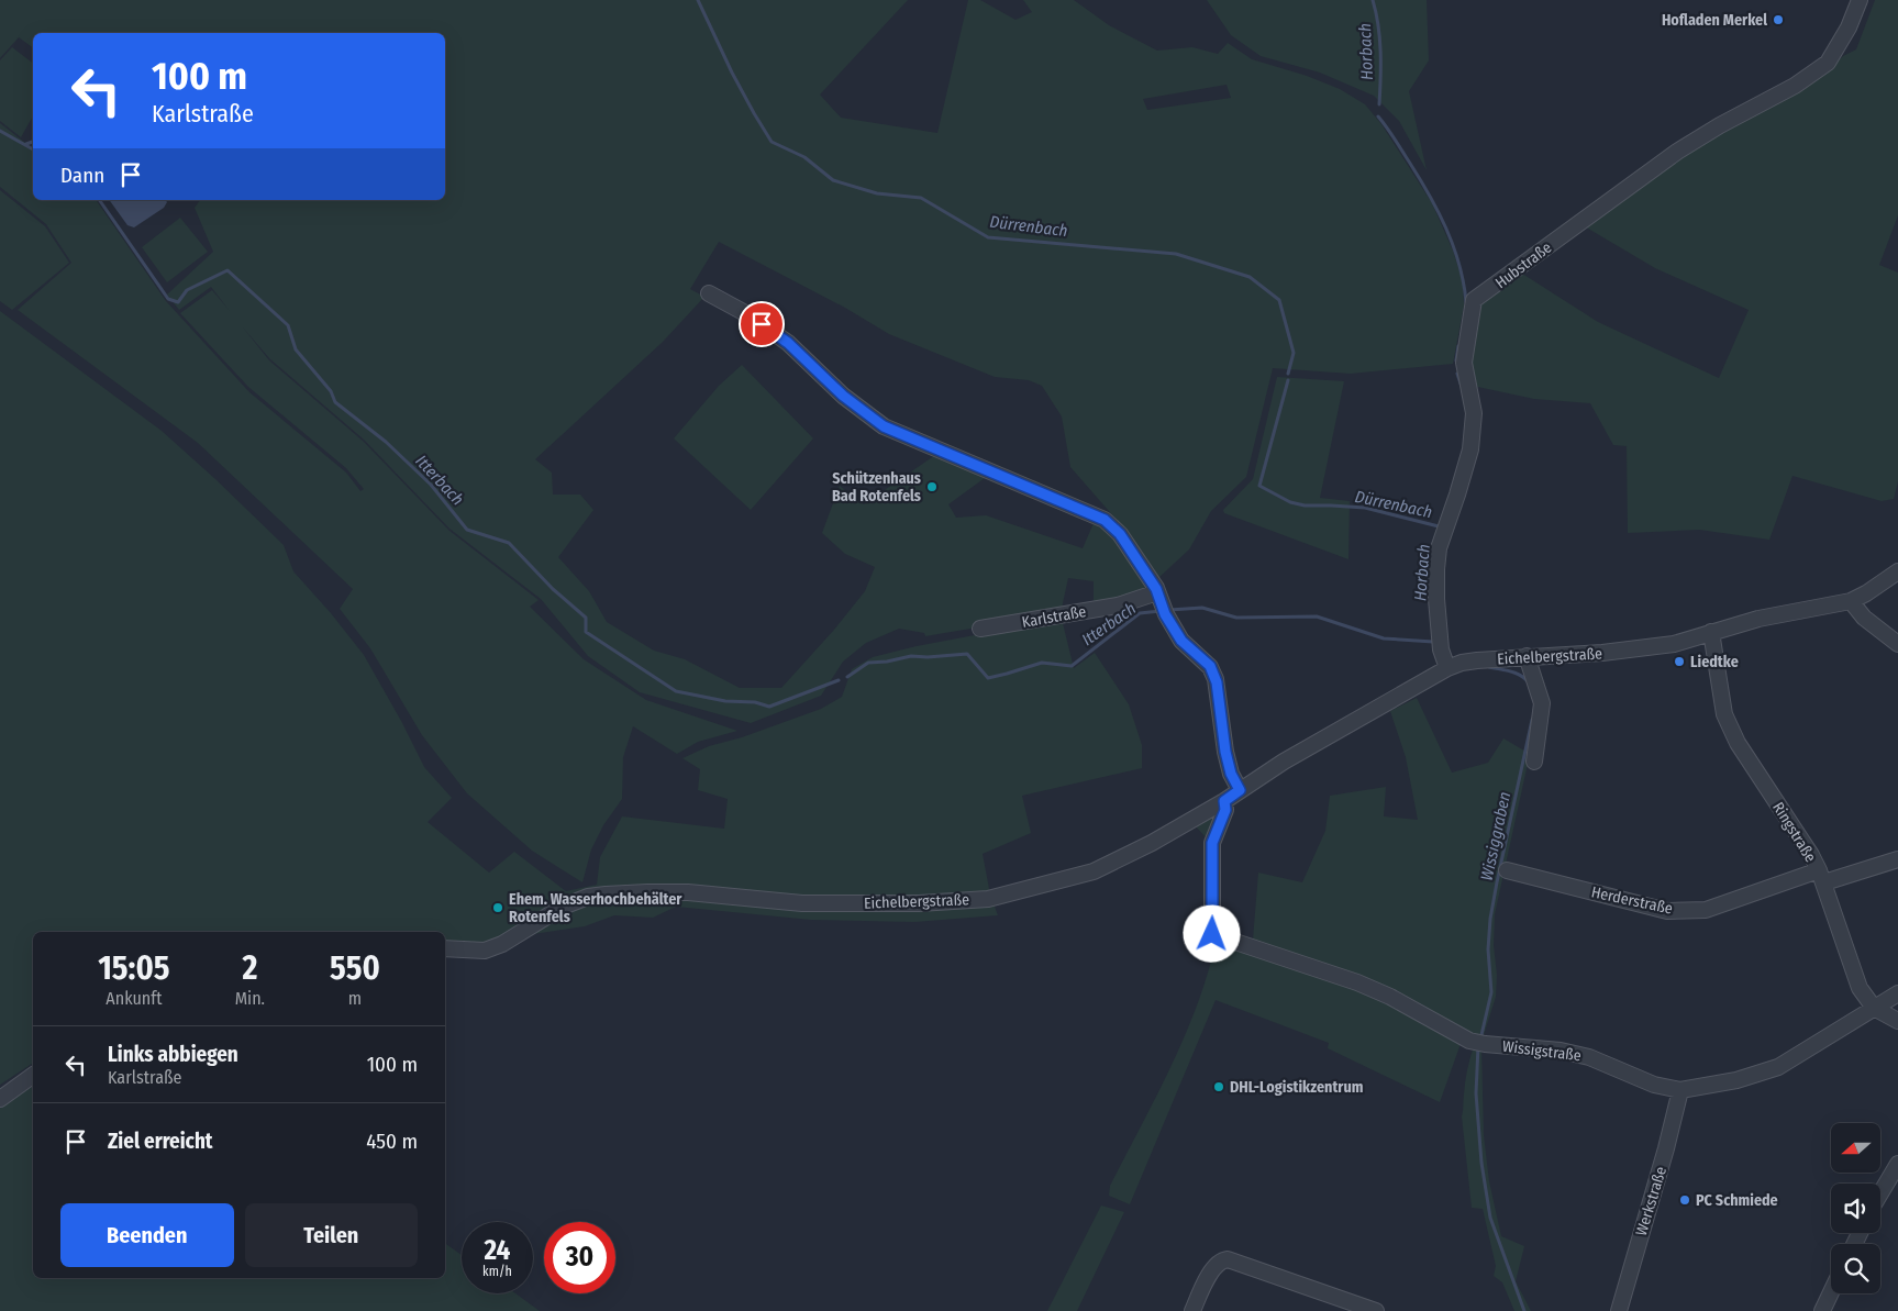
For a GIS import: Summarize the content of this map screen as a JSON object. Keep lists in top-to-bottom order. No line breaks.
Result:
{"streets":{"street":["Hubstraße","Karlstraße","Eichelbergstraße","Ringstraße","Herderstraße","Wissigstraße","Werkstraße"]},"crossings":[["Hubstraße","Eichelbergstraße"],["Eichelbergstraße","Ringstraße"],["Eichelbergstraße","Wissigstraße"],["Ringstraße","Herderstraße"],["Ringstraße","Wissigstraße"],["Wissigstraße","Werkstraße"]],"water":["Horbach","Dürrenbach","Itterbach","Wissiggraben"],"places":["Hofladen Merkel","Schützenhaus Bad Rotenfels","Liedtke","Ehem. Wasserhochbehälter Rotenfels","DHL-Logistikzentrum","PC Schmiede"],"north":"left","page":{"turn":["100 m","Karlstraße"],"then":"Dann","eta":["15:05","Ankunft","2","Min.","550","m"],"list":[{"name":"Links abbiegen","note":"Karlstraße","value":"100 m"},{"name":"Ziel erreicht","value":"450 m"}],"buttons":["Beenden","Teilen"],"speed":"24 km/h","limit":"30"}}
